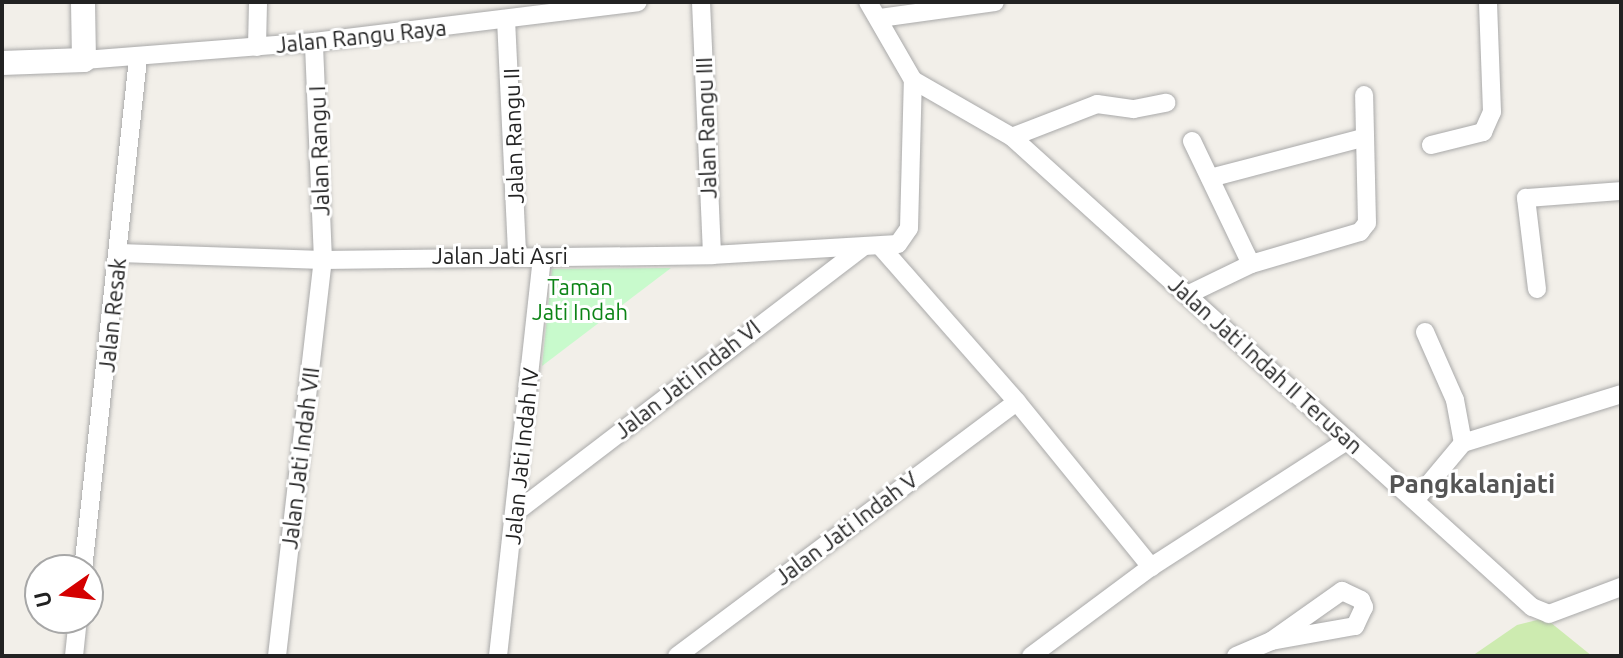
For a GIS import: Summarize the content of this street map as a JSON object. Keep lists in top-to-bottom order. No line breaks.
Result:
{"streets":{"street":["Jalan Rangu Raya","Jalan Rangu III","Jalan Rangu II","Jalan Rangu I","Jalan Jati Asri","Jalan Resak","Jalan Jati Indah II Terusan","Jalan Jati Indah VI","Jalan Jati Indah IV","Jalan Jati Indah VII","Jalan Jati Indah V"]},"crossings":[["Jalan Rangu Raya","Jalan Rangu II"],["Jalan Rangu Raya","Jalan Rangu I"],["Jalan Rangu Raya","Jalan Resak"],["Jalan Rangu III","Jalan Jati Asri"],["Jalan Rangu II","Jalan Jati Asri"],["Jalan Rangu I","Jalan Jati Asri"],["Jalan Rangu I","Jalan Jati Indah VII"],["Jalan Jati Asri","Jalan Resak"],["Jalan Jati Asri","Jalan Jati Indah VI"],["Jalan Jati Asri","Jalan Jati Indah IV"],["Jalan Jati Asri","Jalan Jati Indah VII"],["Jalan Jati Indah II Terusan","Jalan Jati Indah VI"],["Jalan Jati Indah VI","Jalan Jati Indah IV"]],"districts":["Pangkalanjati"],"parks":["Taman Jati Indah"],"north":"left"}
